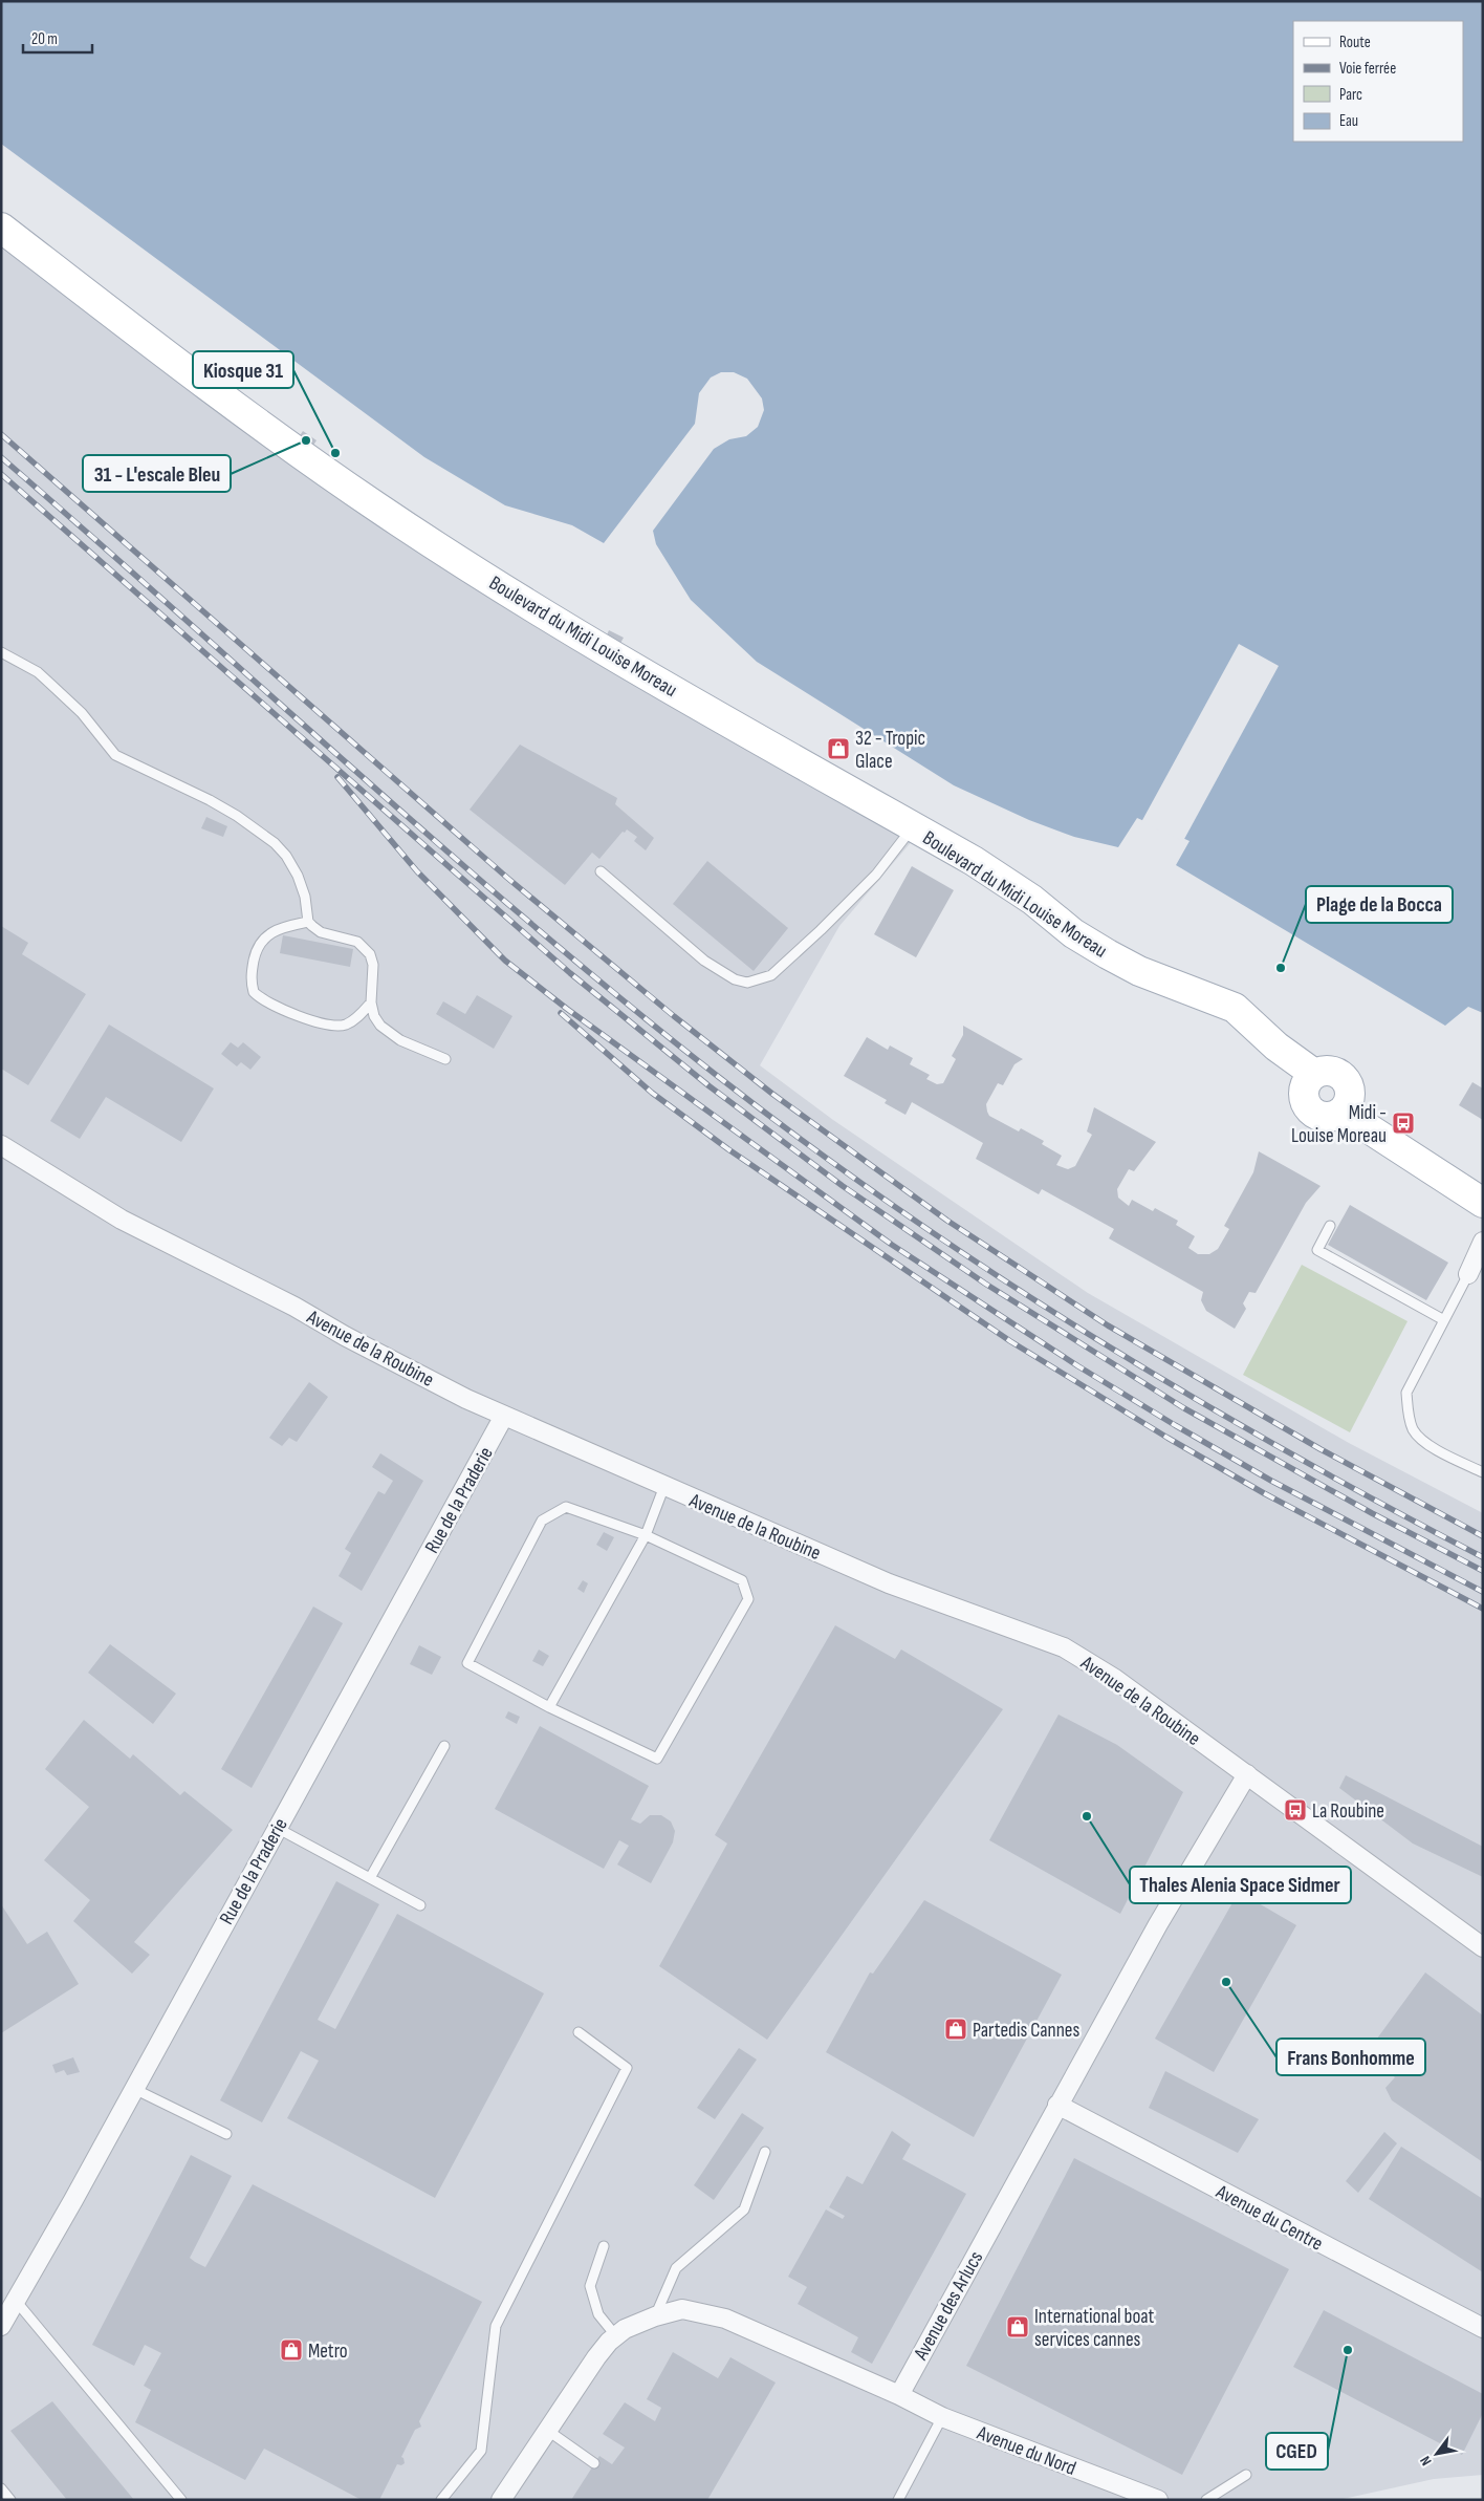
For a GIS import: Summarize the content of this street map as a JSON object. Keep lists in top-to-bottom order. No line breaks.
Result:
{"streets":{"main road":["Boulevard du Midi Louise Moreau"],"street":["Avenue de la Roubine","Rue de la Praderie","Avenue du Centre","Avenue des Arlucs","Avenue du Nord"]},"crossings":[["Avenue de la Roubine","Rue de la Praderie"],["Avenue de la Roubine","Avenue des Arlucs"],["Avenue du Centre","Avenue des Arlucs"],["Avenue des Arlucs","Avenue du Nord"]],"places":{"other":["31 - L'escale Bleu","Kiosque 31","Plage de la Bocca","Thales Alenia Space Sidmer","Frans Bonhomme","CGED"],"shop":["32 - Tropic Glace","Partedis Cannes","International boat services cannes","Metro"],"bus stop":["Midi - Louise Moreau","La Roubine"]},"legend":["Route","Voie ferrée","Parc","Eau"],"scale_bar":"20 m","north":"bottom left"}
